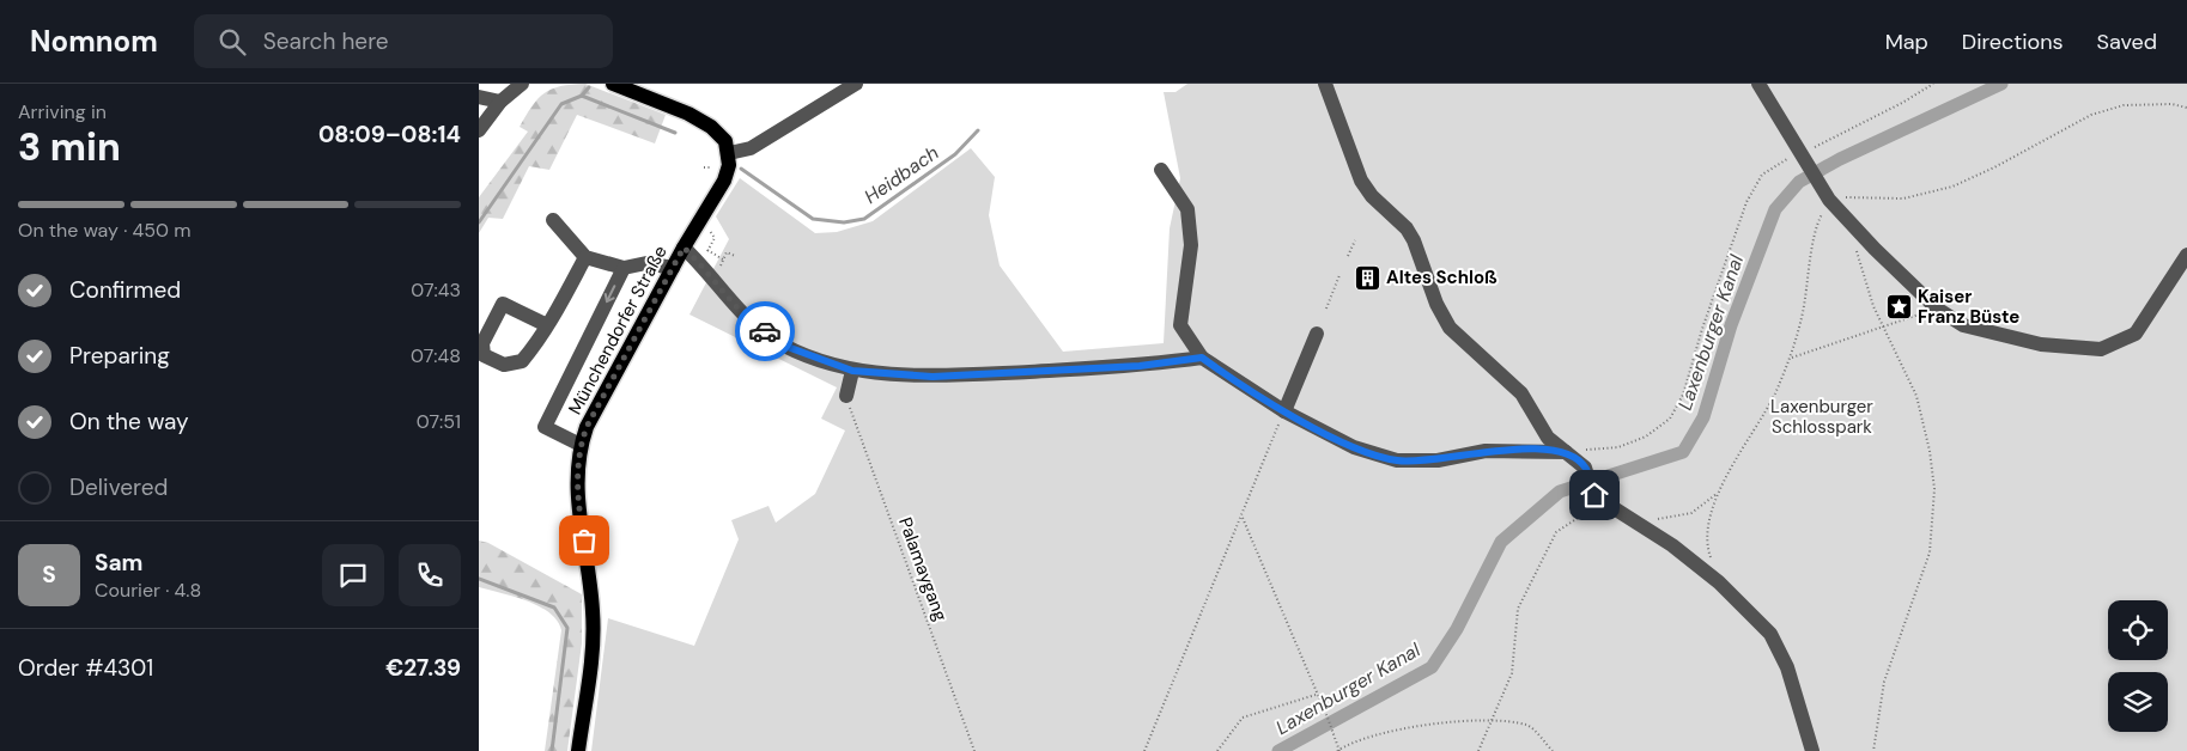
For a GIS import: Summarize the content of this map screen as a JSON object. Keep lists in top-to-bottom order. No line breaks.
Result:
{"streets":{"main road":["Münchendorfer Straße"],"path":["Palamaygang"]},"water":["Heidbach","Laxenburger Kanal"],"parks":["Laxenburger Schlosspark"],"places":{"building":["Altes Schloß"],"place":["Kaiser Franz Büste"]},"page":{"header":"Nomnom","search":"Search here","nav":["Map","Directions","Saved"],"heading":["3 min","Arriving in","08:09–08:14"],"panel":["Sam","Courier · 4.8","Order #4301","€27.39"],"bar":"On the way · 450 m","list":[["Confirmed","07:43"],["Preparing","07:48"],["On the way","07:51"],"Delivered"],"round":"S"}}
